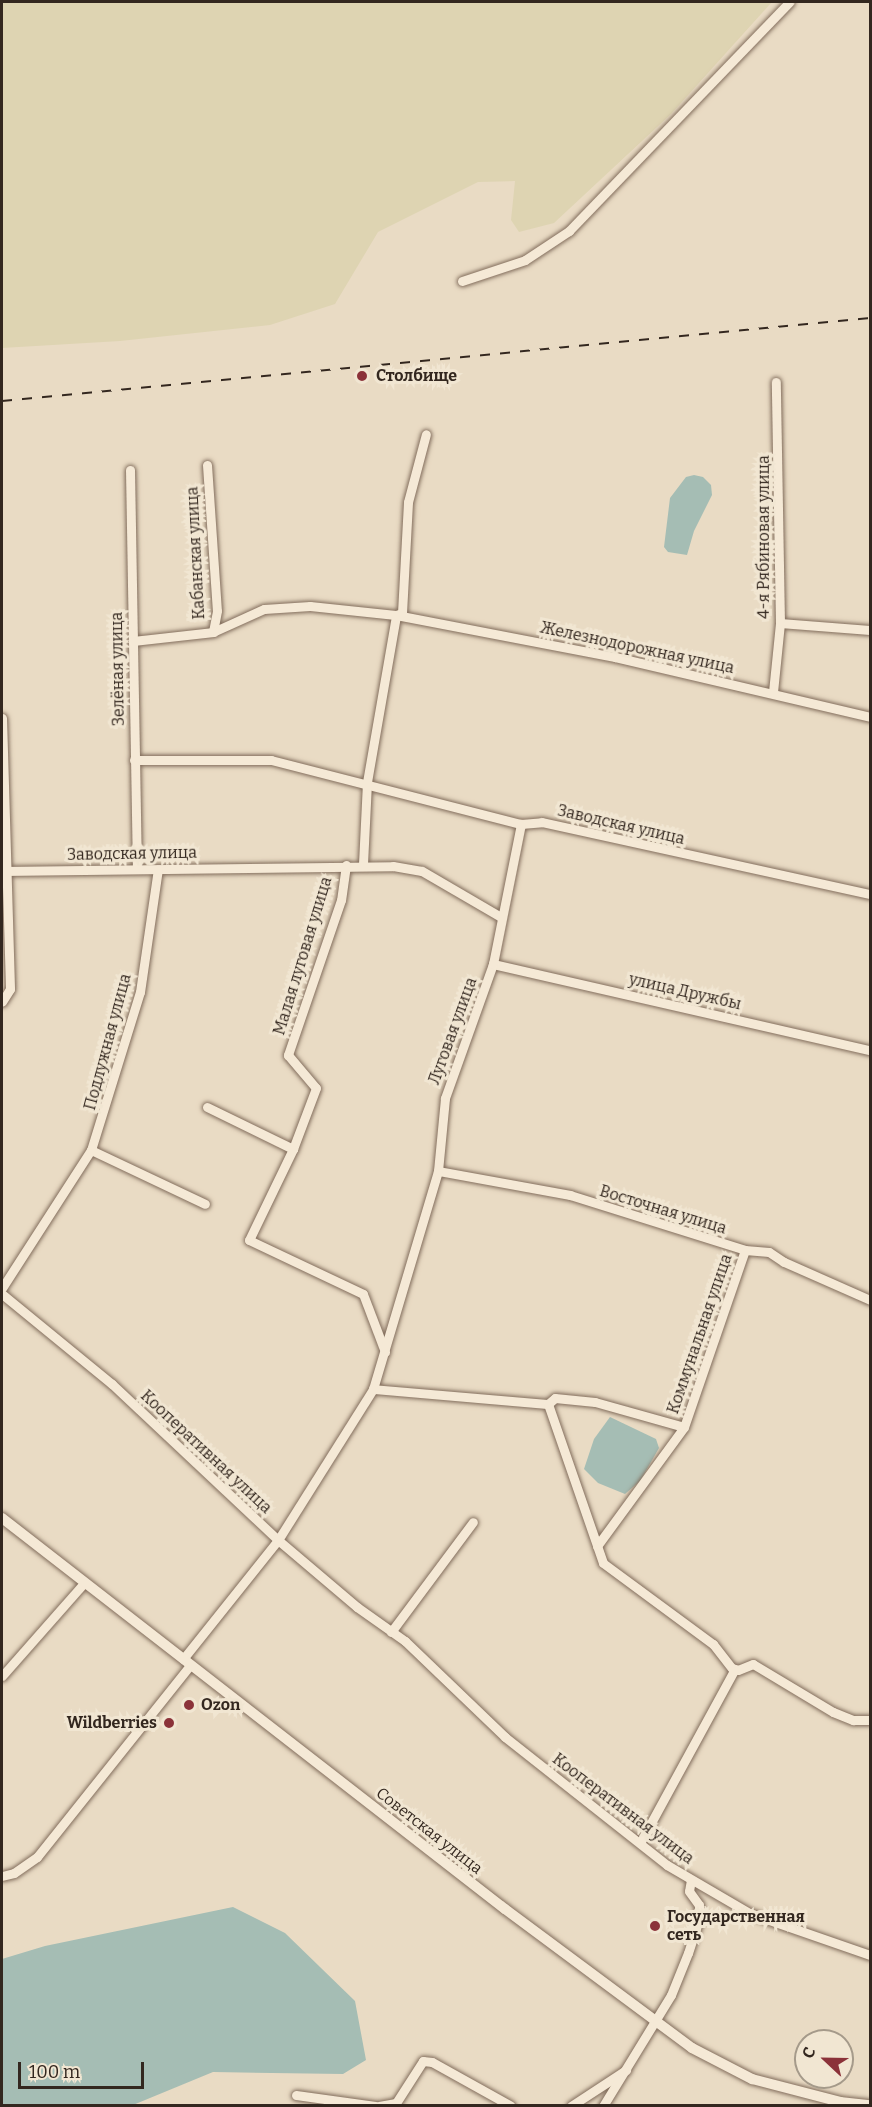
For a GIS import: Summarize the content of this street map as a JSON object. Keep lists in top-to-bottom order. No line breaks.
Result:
{"streets":{"street":["4-я Рябиновая улица","Кабанская улица","Железнодорожная улица","Зелёная улица","Заводская улица","Малая луговая улица","улица Дружбы","Луговая улица","Подлужная улица","Восточная улица","Коммунальная улица","Кооперативная улица","Советская улица"]},"crossings":[["4-я Рябиновая улица","Железнодорожная улица"],["Кабанская улица","Железнодорожная улица"],["Зелёная улица","Заводская улица"],["Заводская улица","Малая луговая улица"],["Заводская улица","Луговая улица"],["Заводская улица","Подлужная улица"],["Малая луговая улица","Луговая улица"],["улица Дружбы","Луговая улица"],["Луговая улица","Восточная улица"],["Луговая улица","Коммунальная улица"],["Луговая улица","Кооперативная улица"],["Луговая улица","Советская улица"],["Восточная улица","Коммунальная улица"]],"places":["Столбище","Ozon","Wildberries","Государственная сеть"],"scale_bar":"100 m","north":"left"}
